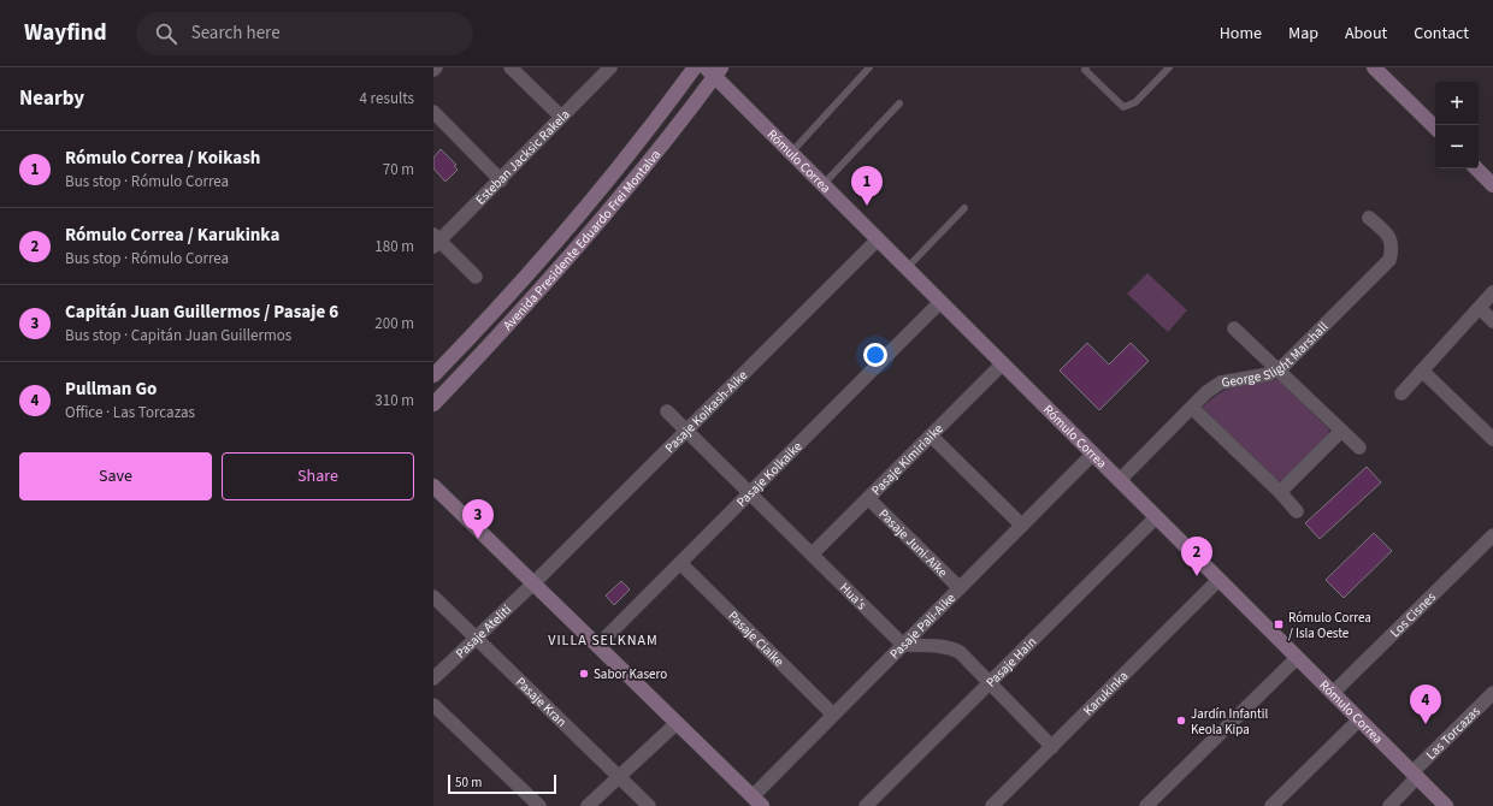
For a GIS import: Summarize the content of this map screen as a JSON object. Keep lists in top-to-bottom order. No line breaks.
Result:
{"streets":{"street":["Esteban Jacksic Rakela","Rómulo Correa","Avenida Presidente Eduardo Frei Montalva","George Slight Marshall","Pasaje Koikash-Aike","Pasaje Kimiriaike","Pasaje Kolkaike","Pasaje Juni-Aike","Hua's","Los Cisnes","Pasaje Pali-Aike","Pasaje Ateliti","Pasaje Ciaike","Pasaje Hain","Karukinka","Pasaje Kran","Las Torcazas"]},"crossings":[["Rómulo Correa","Avenida Presidente Eduardo Frei Montalva"],["Rómulo Correa","George Slight Marshall"],["Rómulo Correa","Pasaje Koikash-Aike"],["Rómulo Correa","Pasaje Kimiriaike"],["Rómulo Correa","Pasaje Kolkaike"],["Rómulo Correa","Los Cisnes"],["Rómulo Correa","Pasaje Pali-Aike"],["Rómulo Correa","Pasaje Hain"],["Rómulo Correa","Karukinka"],["Rómulo Correa","Las Torcazas"],["Pasaje Koikash-Aike","Hua's"],["Pasaje Koikash-Aike","Pasaje Ateliti"],["Pasaje Kimiriaike","Pasaje Juni-Aike"],["Pasaje Kimiriaike","Hua's"],["Pasaje Kolkaike","Hua's"],["Pasaje Kolkaike","Pasaje Ciaike"],["Pasaje Juni-Aike","Pasaje Pali-Aike"],["Hua's","Pasaje Pali-Aike"],["Pasaje Pali-Aike","Pasaje Ciaike"],["Pasaje Ateliti","Pasaje Kran"]],"districts":["VILLA SELKNAM"],"places":{"transit":["Rómulo Correa / Isla Oeste"],"other":["Sabor Kasero","Jardín Infantil Keola Kipa"]},"scale_bar":"50 m","page":{"header":"Wayfind","search":"Search here","nav":["Home","Map","About","Contact"],"heading":["Nearby","4 results"],"map_buttons":["+","−"],"list":[{"mark":"1","name":"Rómulo Correa / Koikash","note":"Bus stop · Rómulo Correa","value":"70 m"},{"mark":"2","name":"Rómulo Correa / Karukinka","note":"Bus stop · Rómulo Correa","value":"180 m"},{"mark":"3","name":"Capitán Juan Guillermos / Pasaje 6","note":"Bus stop · Capitán Juan Guillermos","value":"200 m"},{"mark":"4","name":"Pullman Go","note":"Office · Las Torcazas","value":"310 m"}],"pins":["1","3","2","4"],"buttons":["Save","Share"],"scale":"50 m"}}
